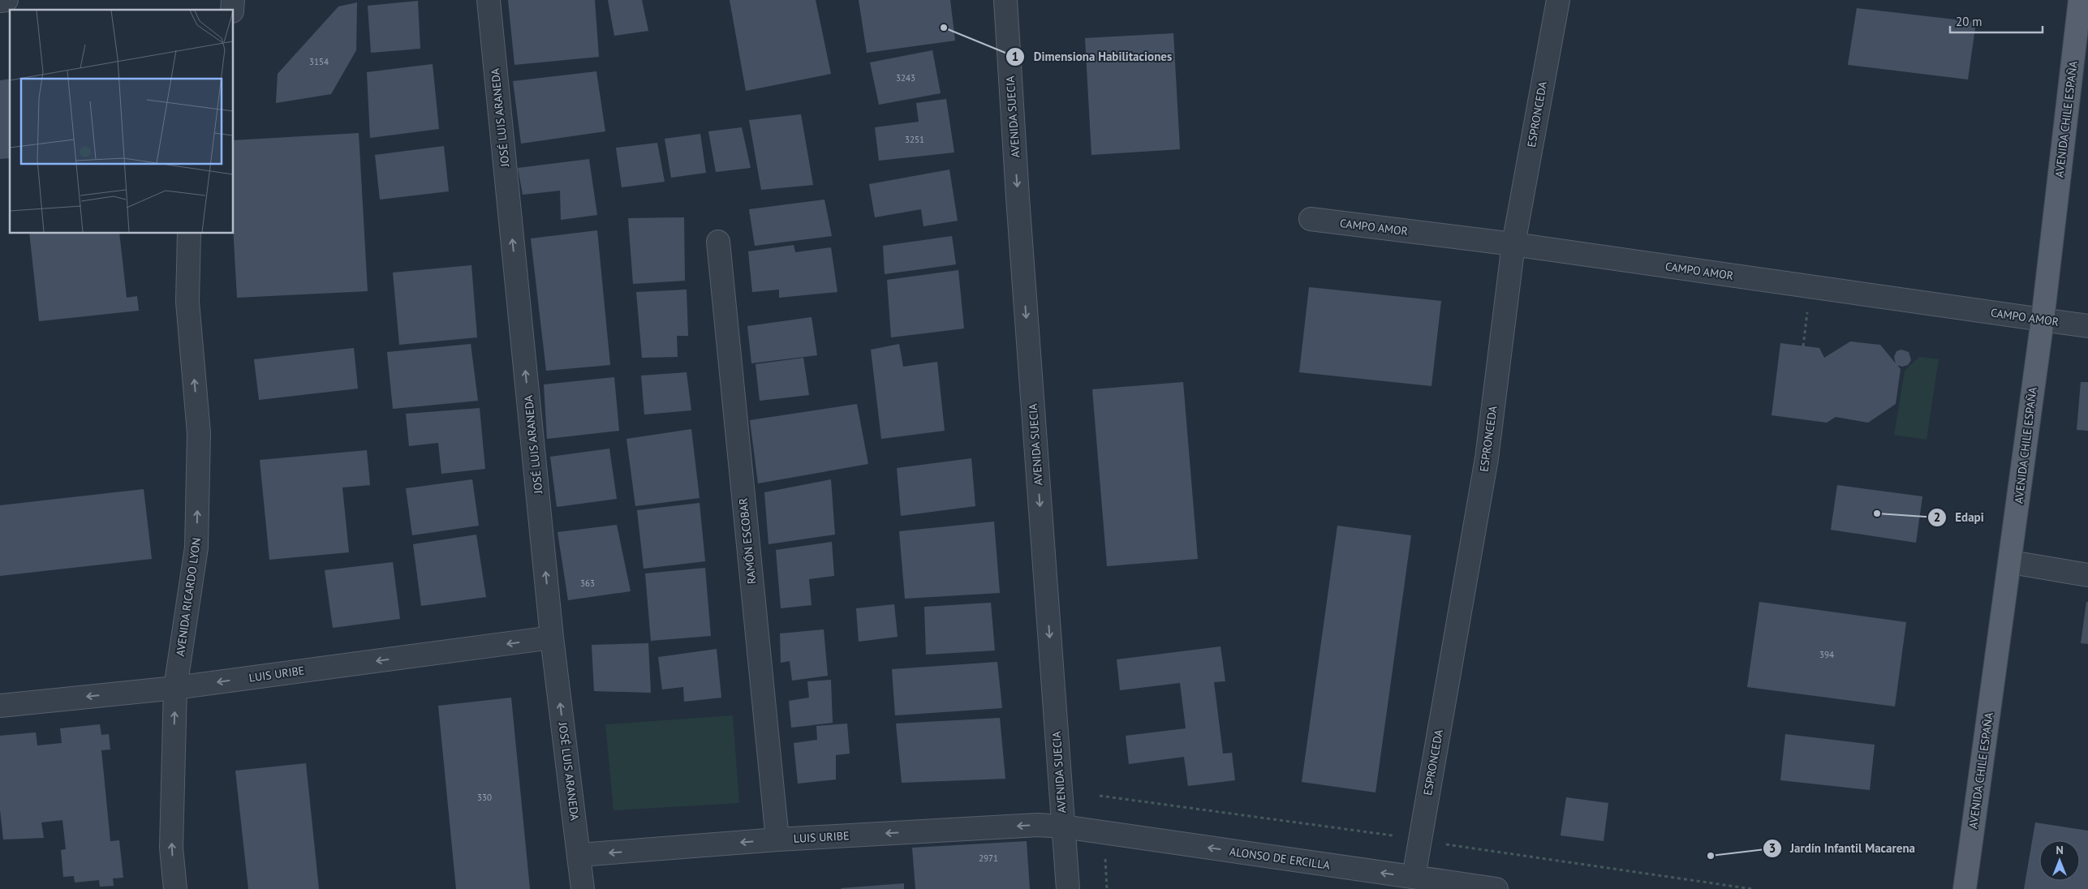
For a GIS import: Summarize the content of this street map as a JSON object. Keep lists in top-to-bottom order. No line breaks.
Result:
{"streets":{"main road":["AVENIDA CHILE ESPAÑA"],"street":["ESPRONCEDA","AVENIDA SUECIA","JOSÉ LUIS ARANEDA","CAMPO AMOR","RAMÓN ESCOBAR","AVENIDA RICARDO LYON","LUIS URIBE","ALONSO DE ERCILLA"]},"crossings":[["ESPRONCEDA","CAMPO AMOR"],["ESPRONCEDA","ALONSO DE ERCILLA"],["AVENIDA SUECIA","LUIS URIBE"],["AVENIDA SUECIA","ALONSO DE ERCILLA"],["JOSÉ LUIS ARANEDA","LUIS URIBE"],["AVENIDA CHILE ESPAÑA","CAMPO AMOR"],["RAMÓN ESCOBAR","LUIS URIBE"],["AVENIDA RICARDO LYON","LUIS URIBE"],["LUIS URIBE","ALONSO DE ERCILLA"]],"one_way":["AVENIDA SUECIA","JOSÉ LUIS ARANEDA","AVENIDA RICARDO LYON","LUIS URIBE","ALONSO DE ERCILLA"],"places":["Dimensiona Habilitaciones","Edapi","Jardín Infantil Macarena"],"house_numbers":["3154","3243","3251","363","394","330","2971"],"scale_bar":"20 m","north":"top"}
